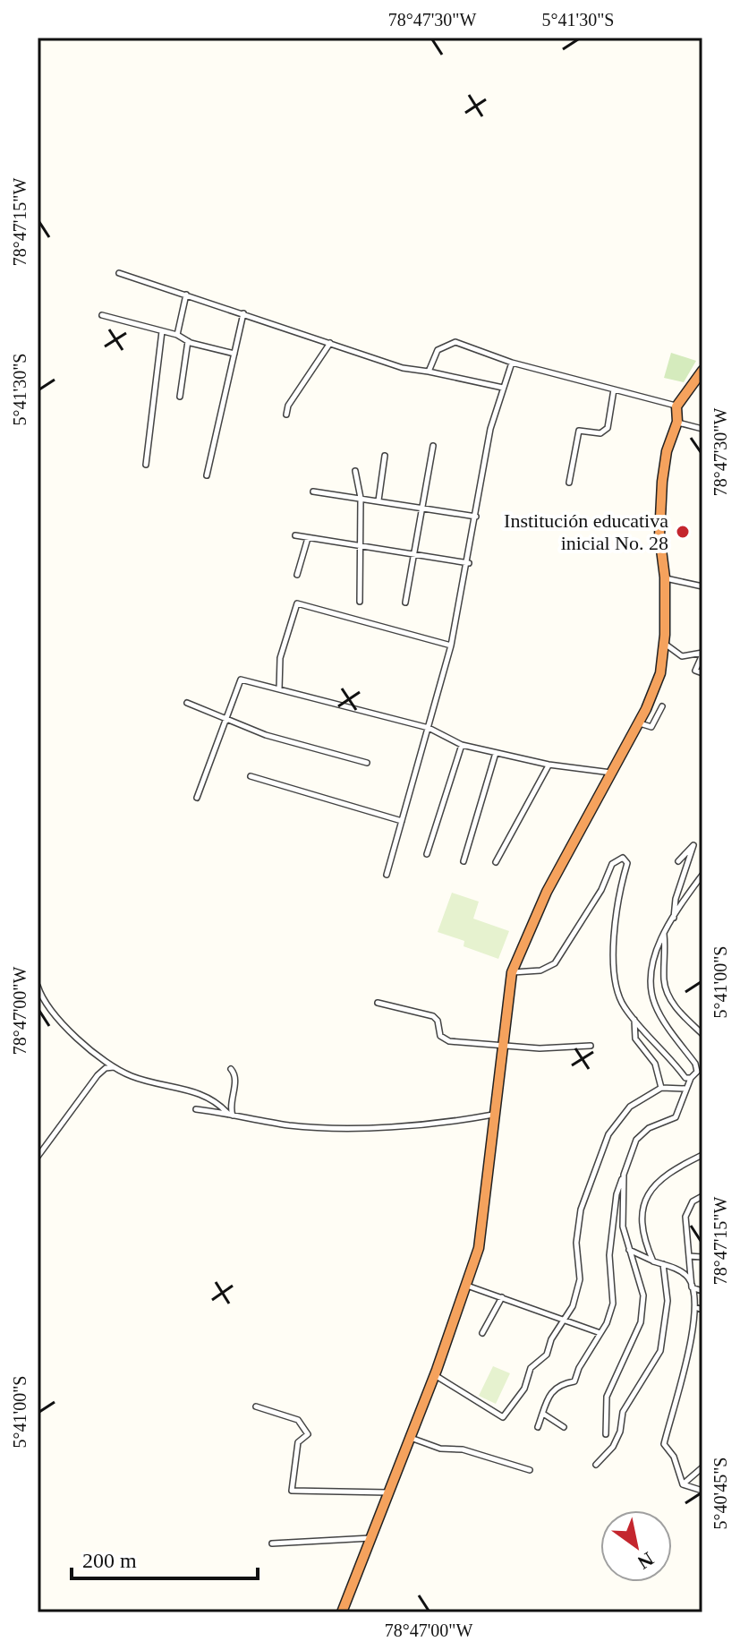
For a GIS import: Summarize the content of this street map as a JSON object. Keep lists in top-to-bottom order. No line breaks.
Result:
{"places":["Institución educativa inicial No. 28"],"scale_bar":"200 m","north":"bottom right","coordinates":["78°47'30\"W","5°41'30\"S","78°47'15\"W","5°41'00\"S","78°47'00\"W","5°40'45\"S"]}
